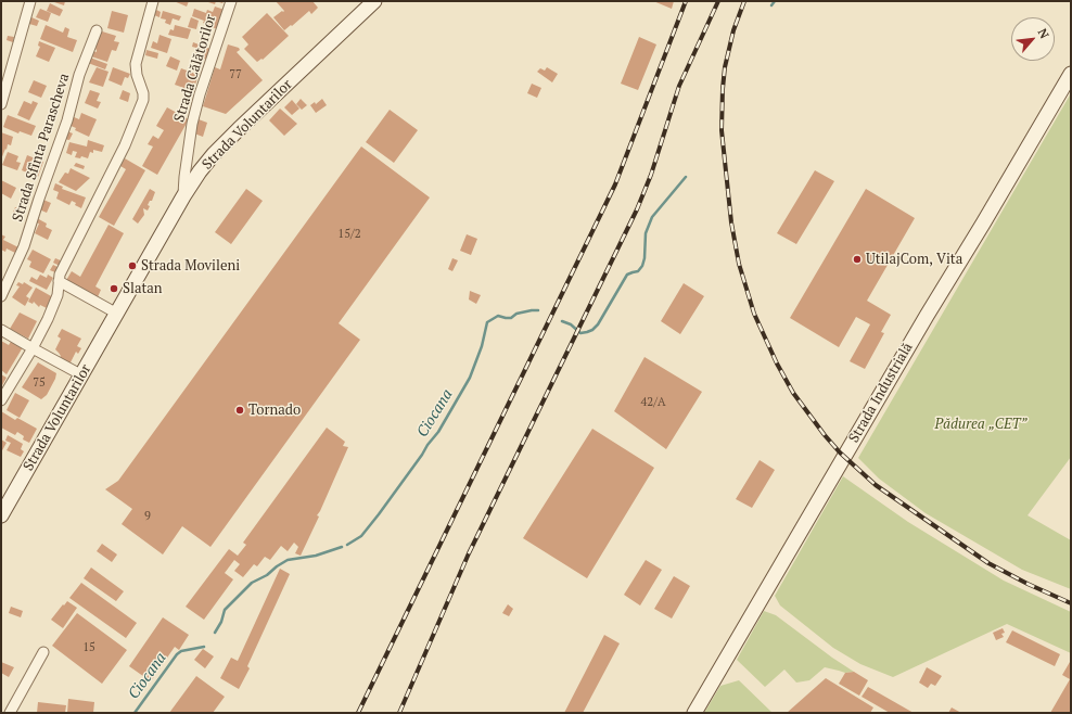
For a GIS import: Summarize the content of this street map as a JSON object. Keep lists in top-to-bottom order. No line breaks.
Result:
{"streets":{"main road":["Strada Voluntarilor","Strada Industrială"],"street":["Strada Călătorilor","Strada Sfînta Parascheva"]},"crossings":[["Strada Călătorilor","Strada Voluntarilor"]],"water":["Ciocana"],"parks":["Pădurea „CET”"],"places":["UtilajCom, Vita","Strada Movileni","Slatan","Tornado"],"house_numbers":["77","15/2","75","42/A","9","15"],"north":"top right"}
